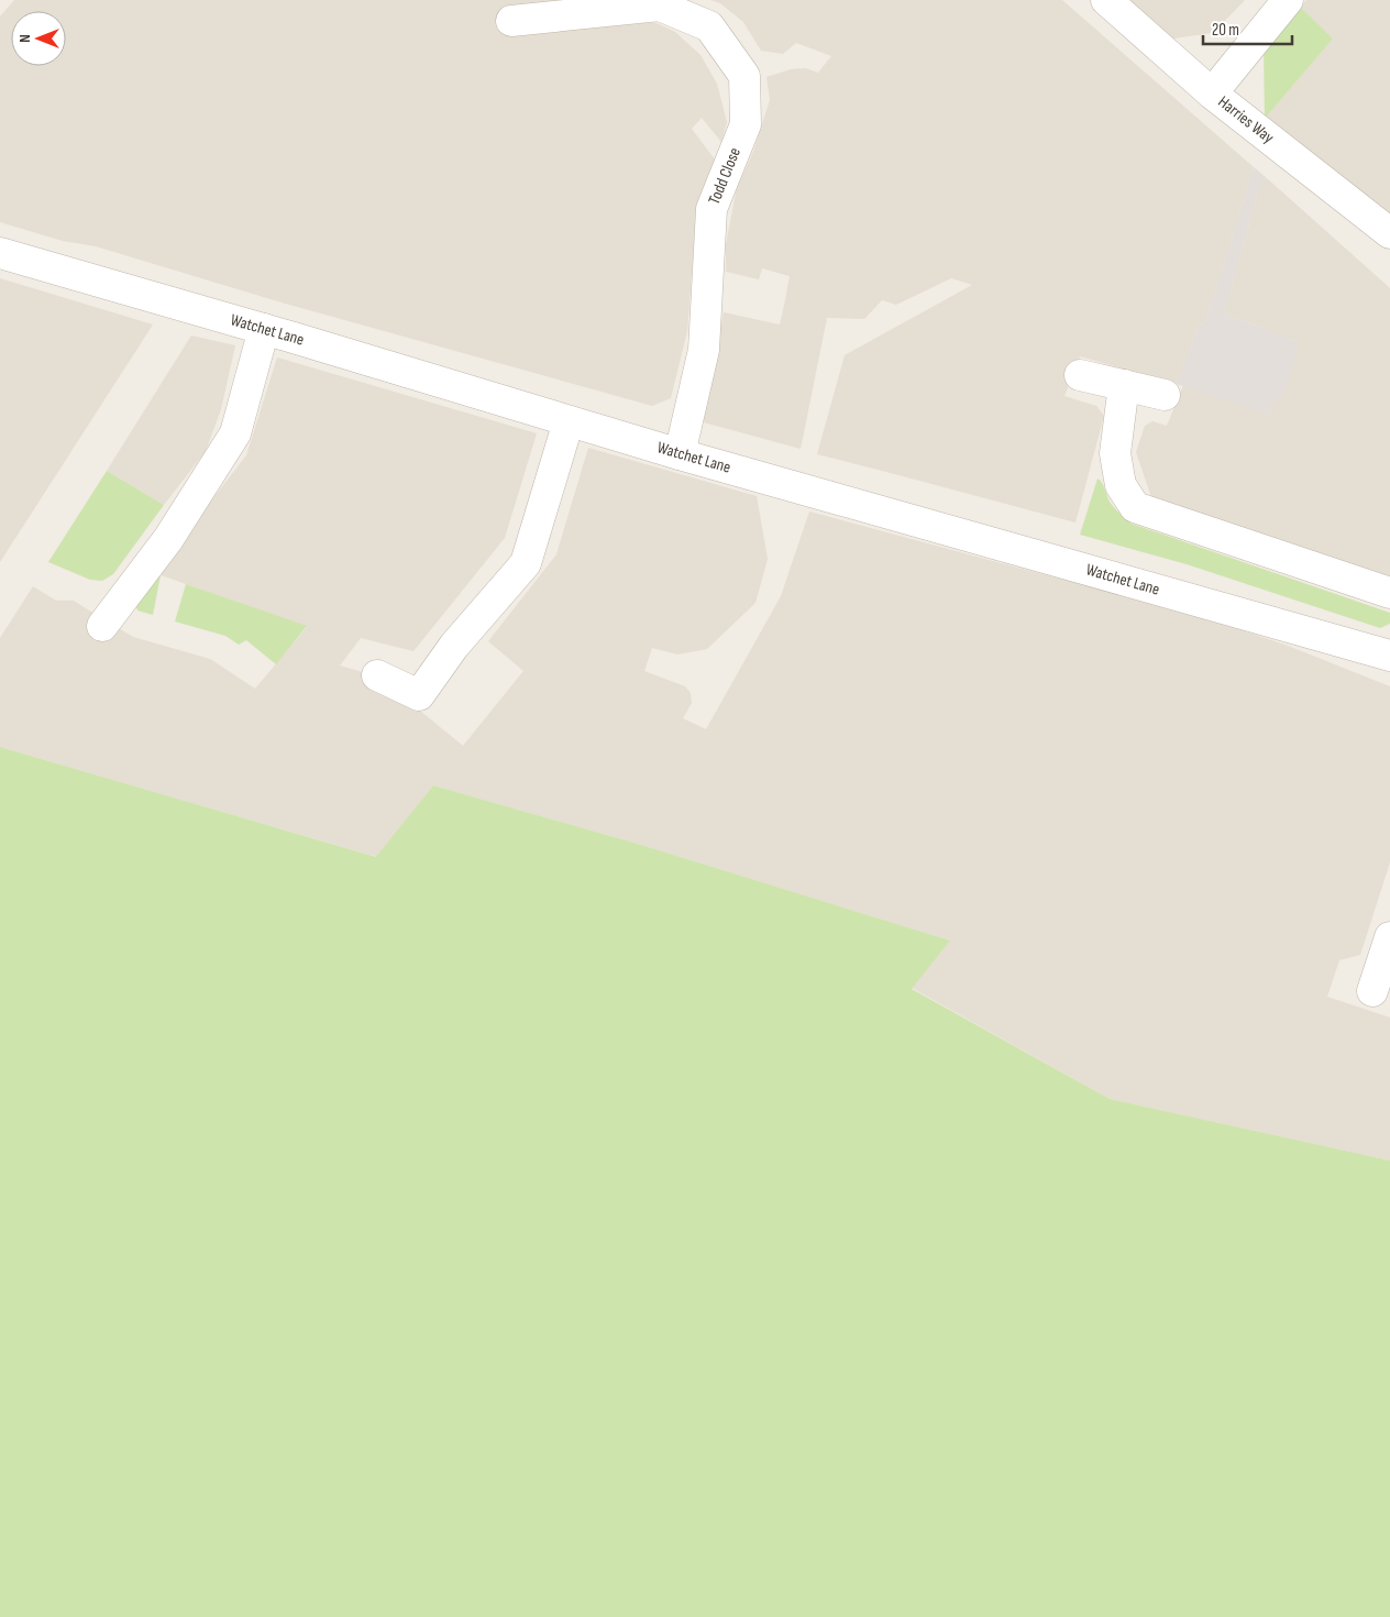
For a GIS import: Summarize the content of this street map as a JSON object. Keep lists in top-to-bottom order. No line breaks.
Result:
{"streets":{"street":["Harries Way","Todd Close","Watchet Lane"]},"crossings":[["Todd Close","Watchet Lane"]],"scale_bar":"20 m","north":"left"}
